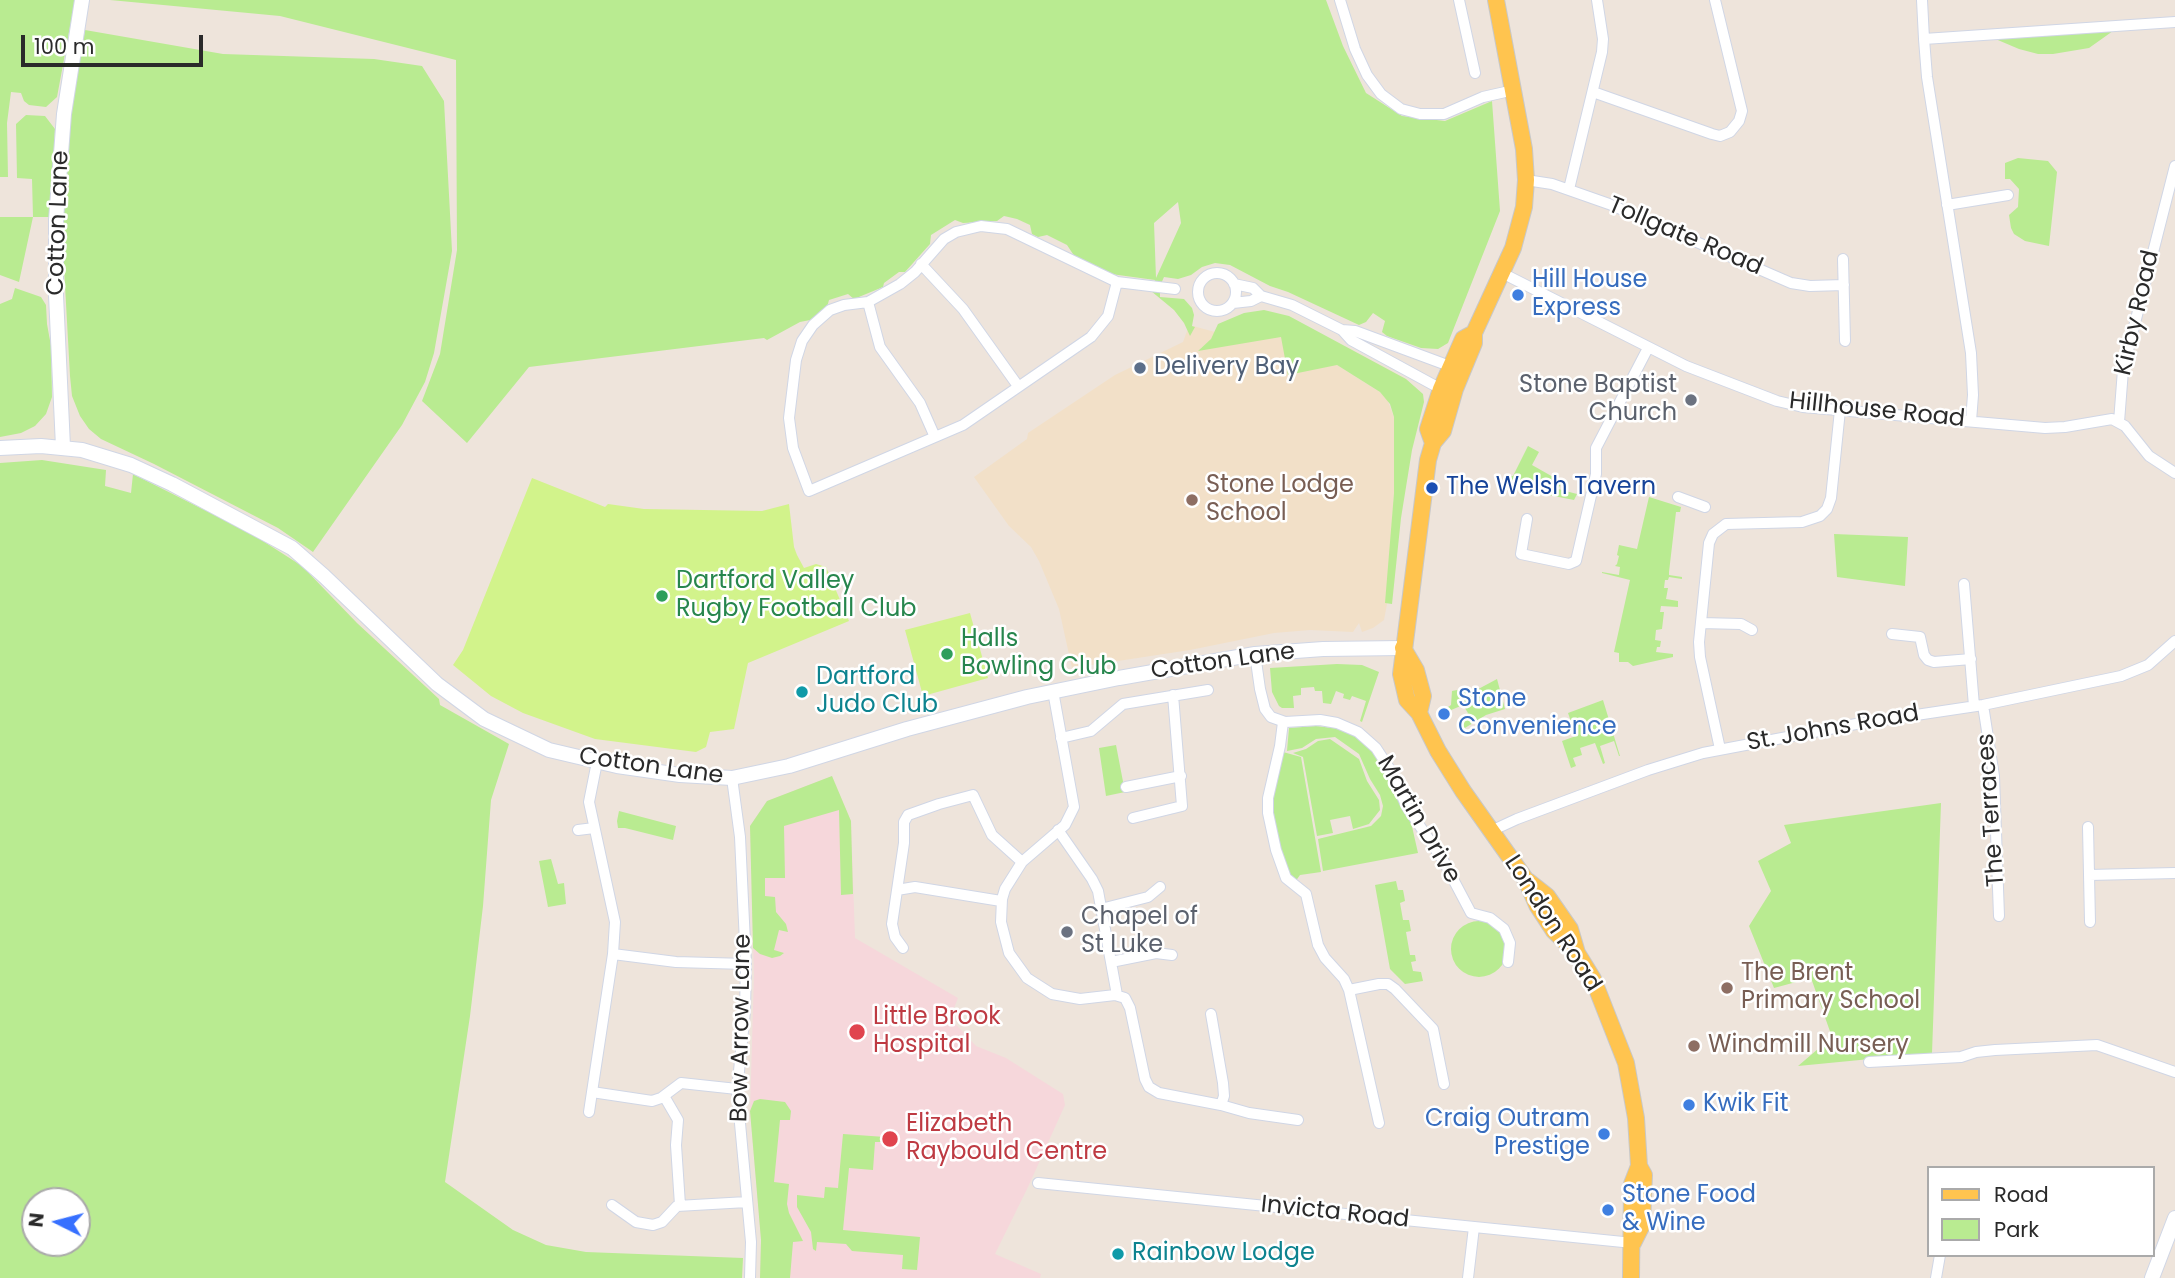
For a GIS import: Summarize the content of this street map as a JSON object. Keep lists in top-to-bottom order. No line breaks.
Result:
{"streets":{"main road":["Cotton Lane","London Road"],"street":["Tollgate Road","Kirby Road","Hillhouse Road","St. Johns Road","The Terraces","Martin Drive","Bow Arrow Lane","Invicta Road"]},"crossings":[["Cotton Lane","London Road"],["Cotton Lane","Bow Arrow Lane"],["Kirby Road","Hillhouse Road"],["St. Johns Road","The Terraces"],["St. Johns Road","London Road"],["London Road","Invicta Road"]],"places":["Hill House Express","Delivery Bay","Stone Baptist Church","The Welsh Tavern","Stone Lodge School","Dartford Valley Rugby Football Club","Halls Bowling Club","Dartford Judo Club","Stone Convenience","Chapel of St Luke","The Brent Primary School","Little Brook Hospital","Windmill Nursery","Kwik Fit","Craig Outram Prestige","Elizabeth Raybould Centre","Stone Food & Wine","Rainbow Lodge"],"legend":["Road","Park"],"scale_bar":"100 m","north":"left"}
